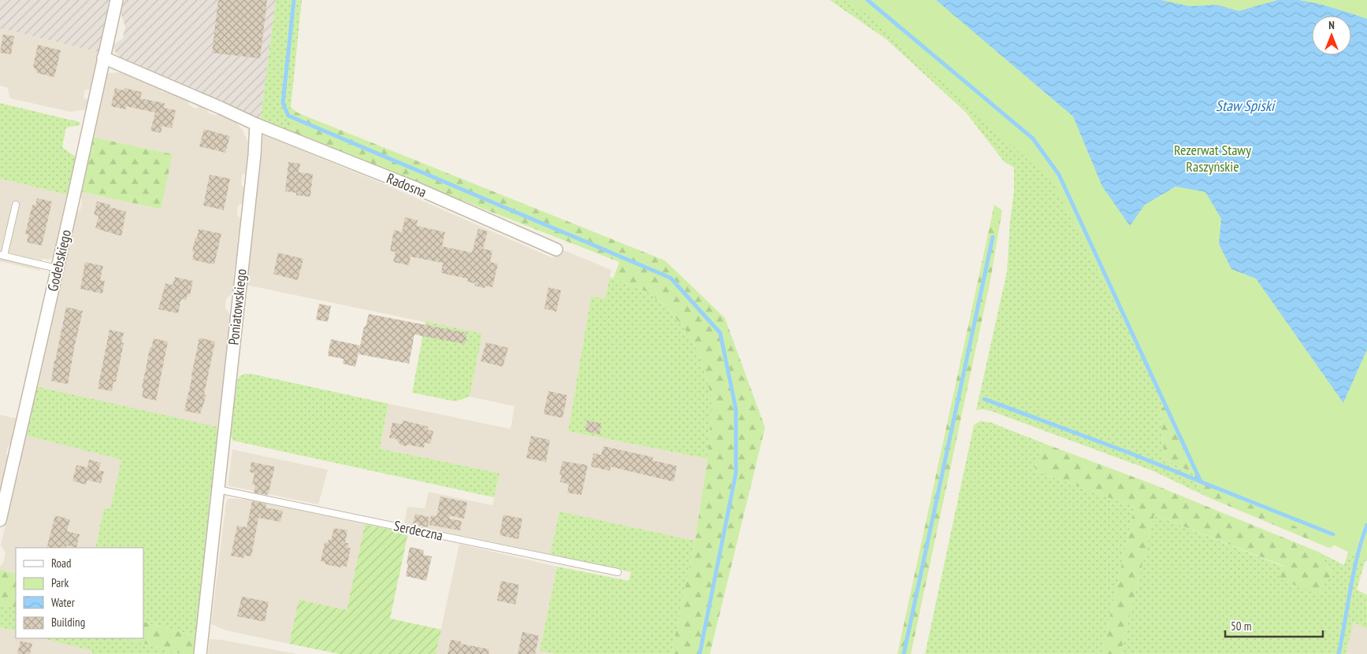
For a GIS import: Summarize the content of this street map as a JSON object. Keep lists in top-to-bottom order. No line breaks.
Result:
{"streets":{"street":["Radosna","Godebskiego","Poniatowskiego"],"lane":["Serdeczna"]},"crossings":[["Radosna","Poniatowskiego"],["Poniatowskiego","Serdeczna"]],"water":["Staw Spiski"],"parks":["Rezerwat Stawy Raszyńskie"],"legend":["Road","Park","Water","Building"],"scale_bar":"50 m","north":"top"}
